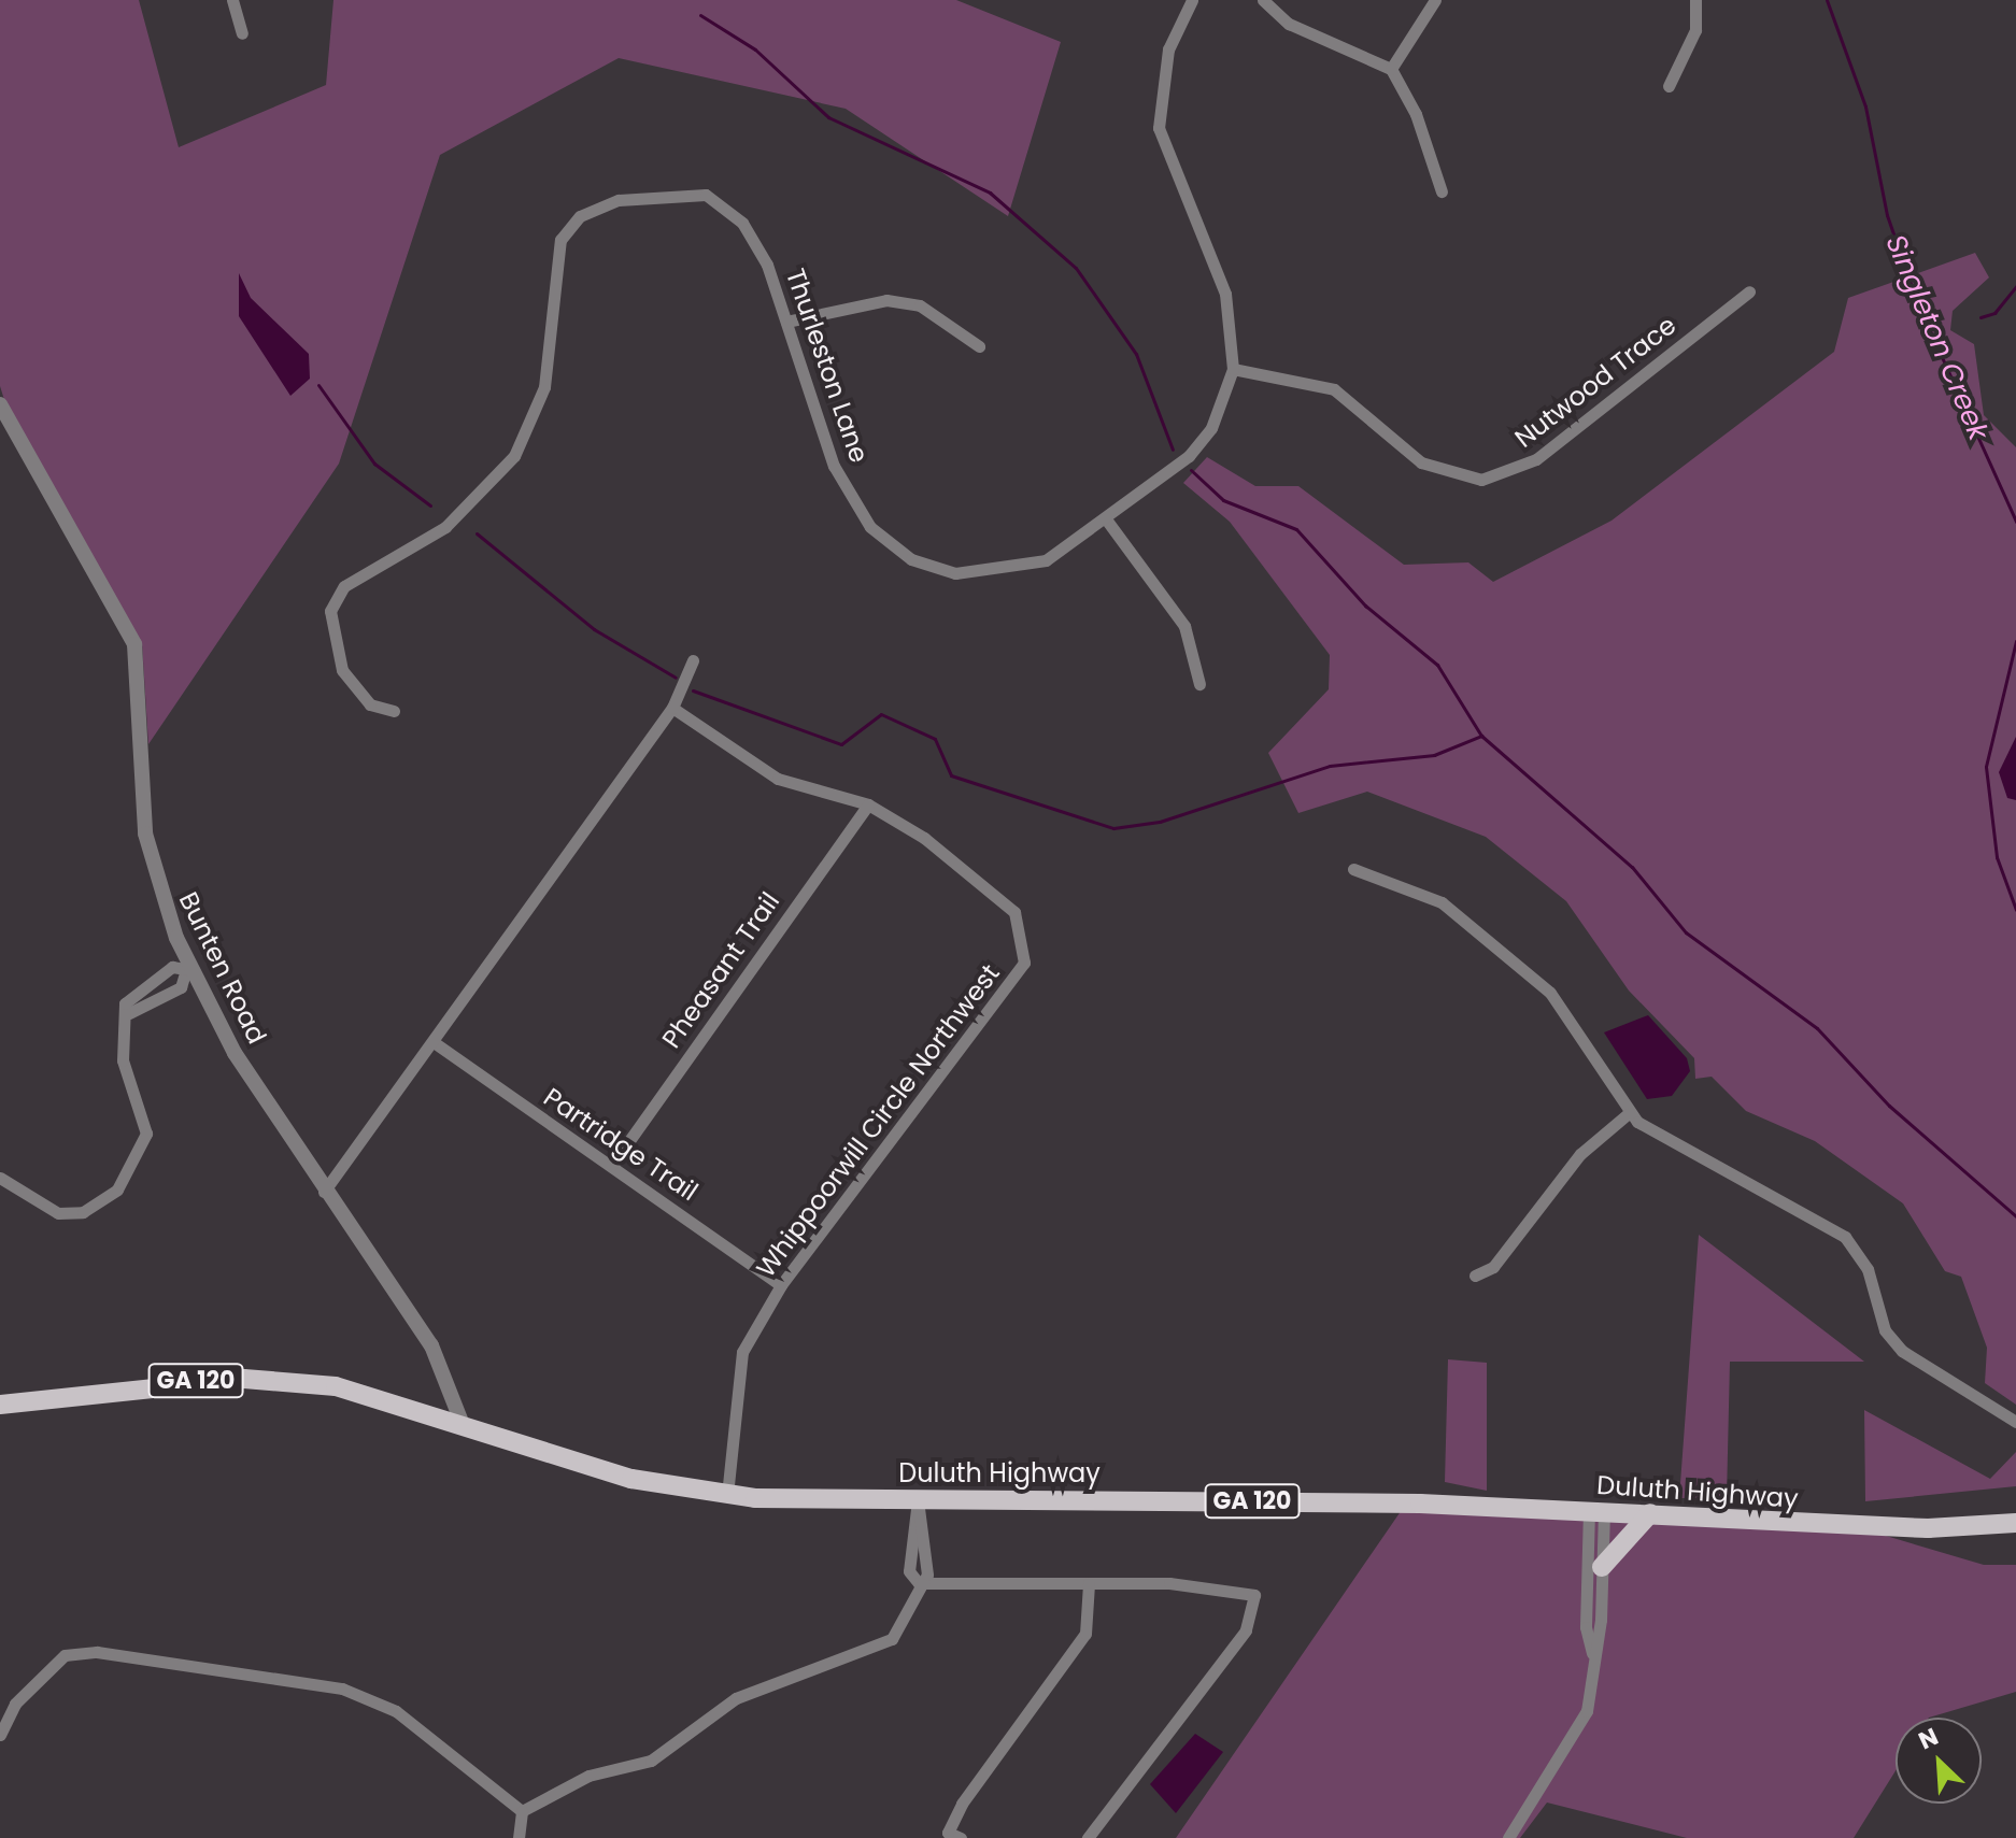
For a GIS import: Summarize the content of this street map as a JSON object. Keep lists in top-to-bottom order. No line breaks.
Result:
{"streets":{"main road":["GA 120","Duluth Highway"],"street":["Thurleston Lane","Nutwood Trace","Bunten Road","Pheasant Trail","Whippoorwill Circle Northwest","Partridge Trail"]},"crossings":[["Thurleston Lane","Nutwood Trace"],["Bunten Road","Duluth Highway"],["Pheasant Trail","Whippoorwill Circle Northwest"],["Pheasant Trail","Partridge Trail"],["Whippoorwill Circle Northwest","Partridge Trail"],["Whippoorwill Circle Northwest","Duluth Highway"]],"water":["Singleton Creek"],"north":"top left"}
